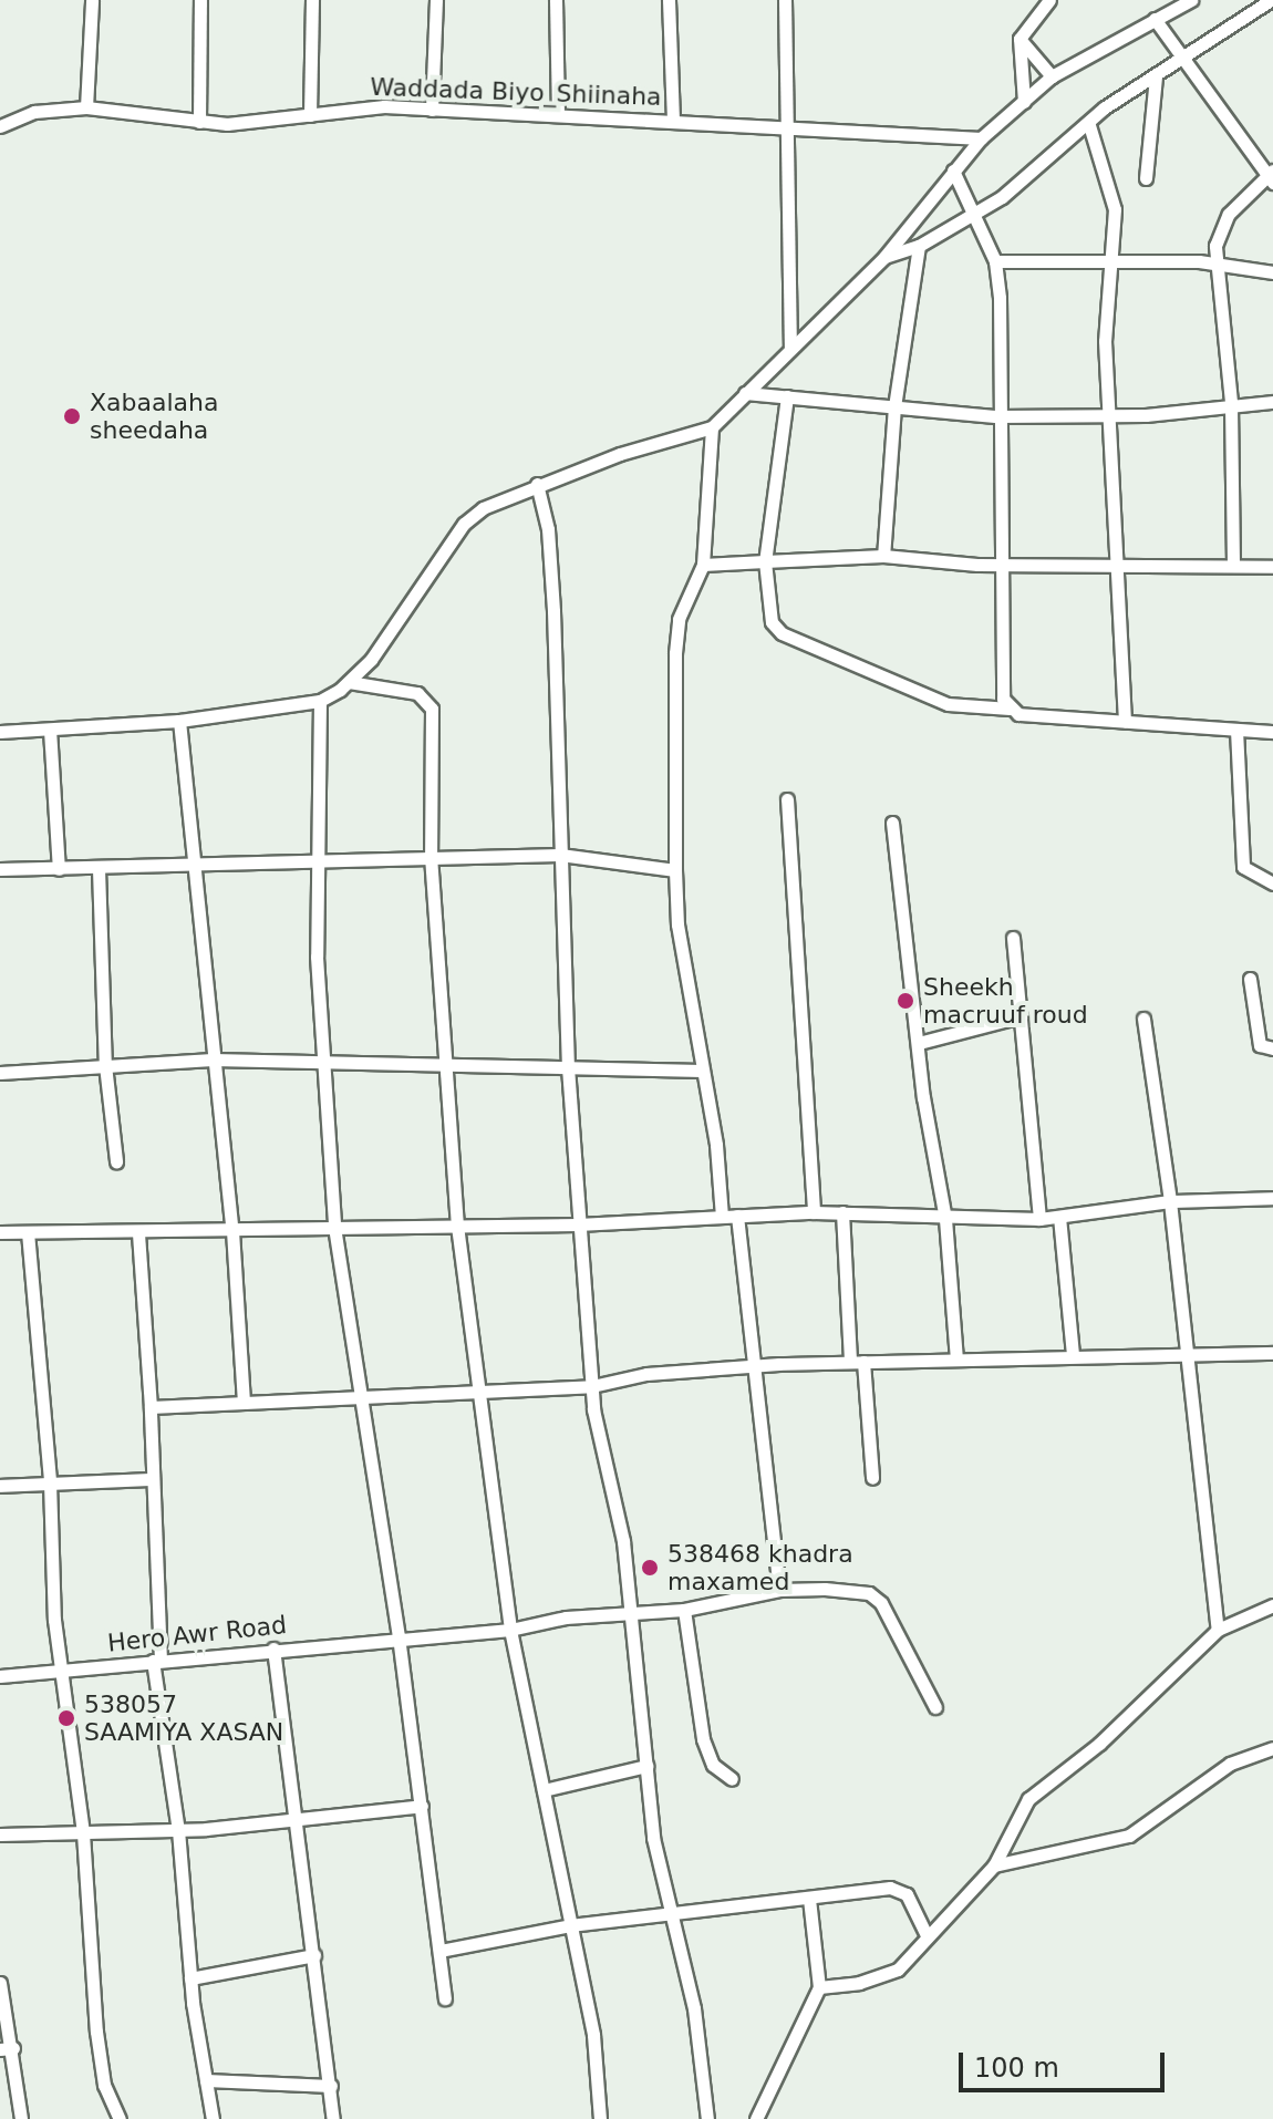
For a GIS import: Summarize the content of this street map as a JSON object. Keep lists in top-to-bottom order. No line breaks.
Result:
{"streets":{"street":["Waddada Biyo_Shiinaha","Hero Awr Road"]},"places":["Xabaalaha sheedaha","Sheekh macruuf roud","538468 khadra maxamed","538057 SAAMIYA XASAN"],"scale_bar":"100 m"}
